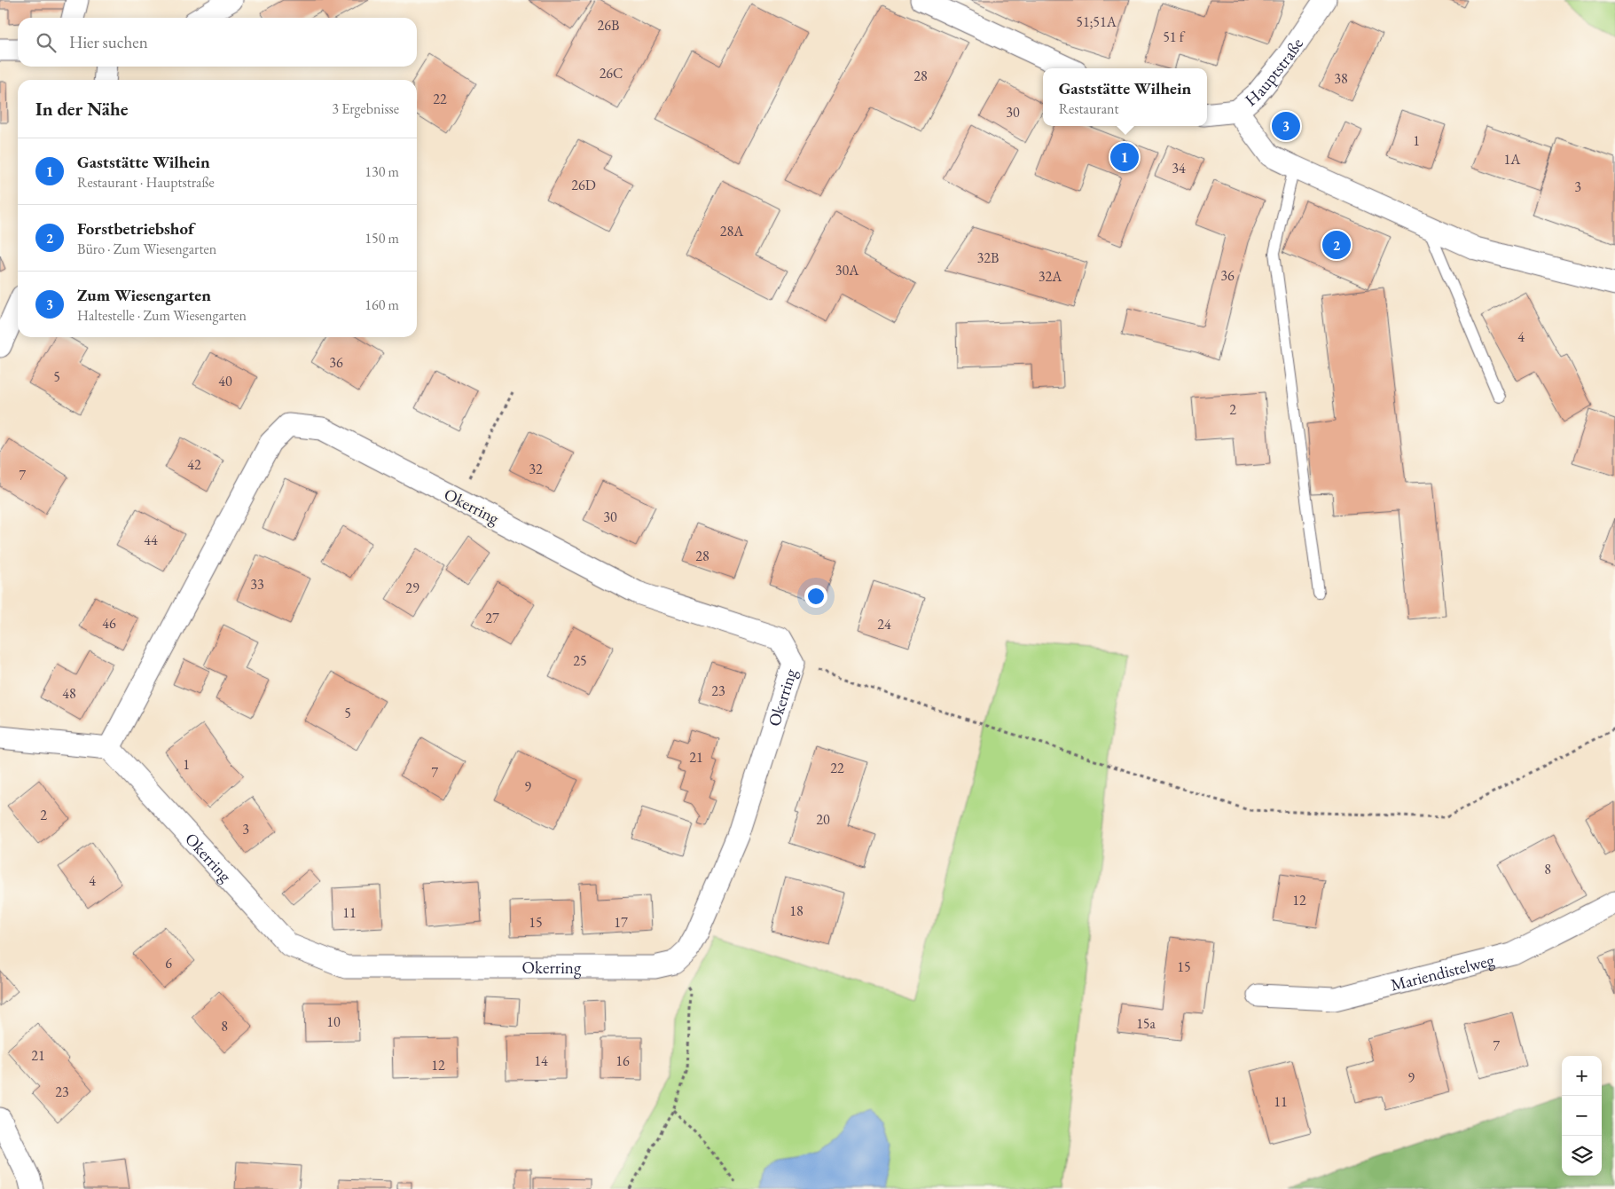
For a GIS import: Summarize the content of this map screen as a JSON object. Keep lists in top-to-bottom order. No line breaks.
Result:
{"streets":{"street":["Hauptstraße","Okerring","Mariendistelweg"]},"house_numbers":["51;51A","26B","51 f","26C","28","38","22","30","1","1A","34","26D","3","28A","32B","30A","36","32A","4","36","5","40","2","42","32","7","30","44","28","33","29","27","46","24","25","23","48","5","21","1","22","7","9","2","20","3","8","4","12","18","11","15","17","6","15","10","15a","8","7","21","14","16","12","9","23","11"],"page":{"search":"Hier suchen","popup":["Gaststätte Wilhein","Restaurant"],"heading":["In der Nähe","3 Ergebnisse"],"pins":["3","1","2"],"list":[{"mark":"1","name":"Gaststätte Wilhein","note":"Restaurant · Hauptstraße","value":"130 m"},{"mark":"2","name":"Forstbetriebshof","note":"Büro · Zum Wiesengarten","value":"150 m"},{"mark":"3","name":"Zum Wiesengarten","note":"Haltestelle · Zum Wiesengarten","value":"160 m"}],"map_buttons":["+","−"]}}
